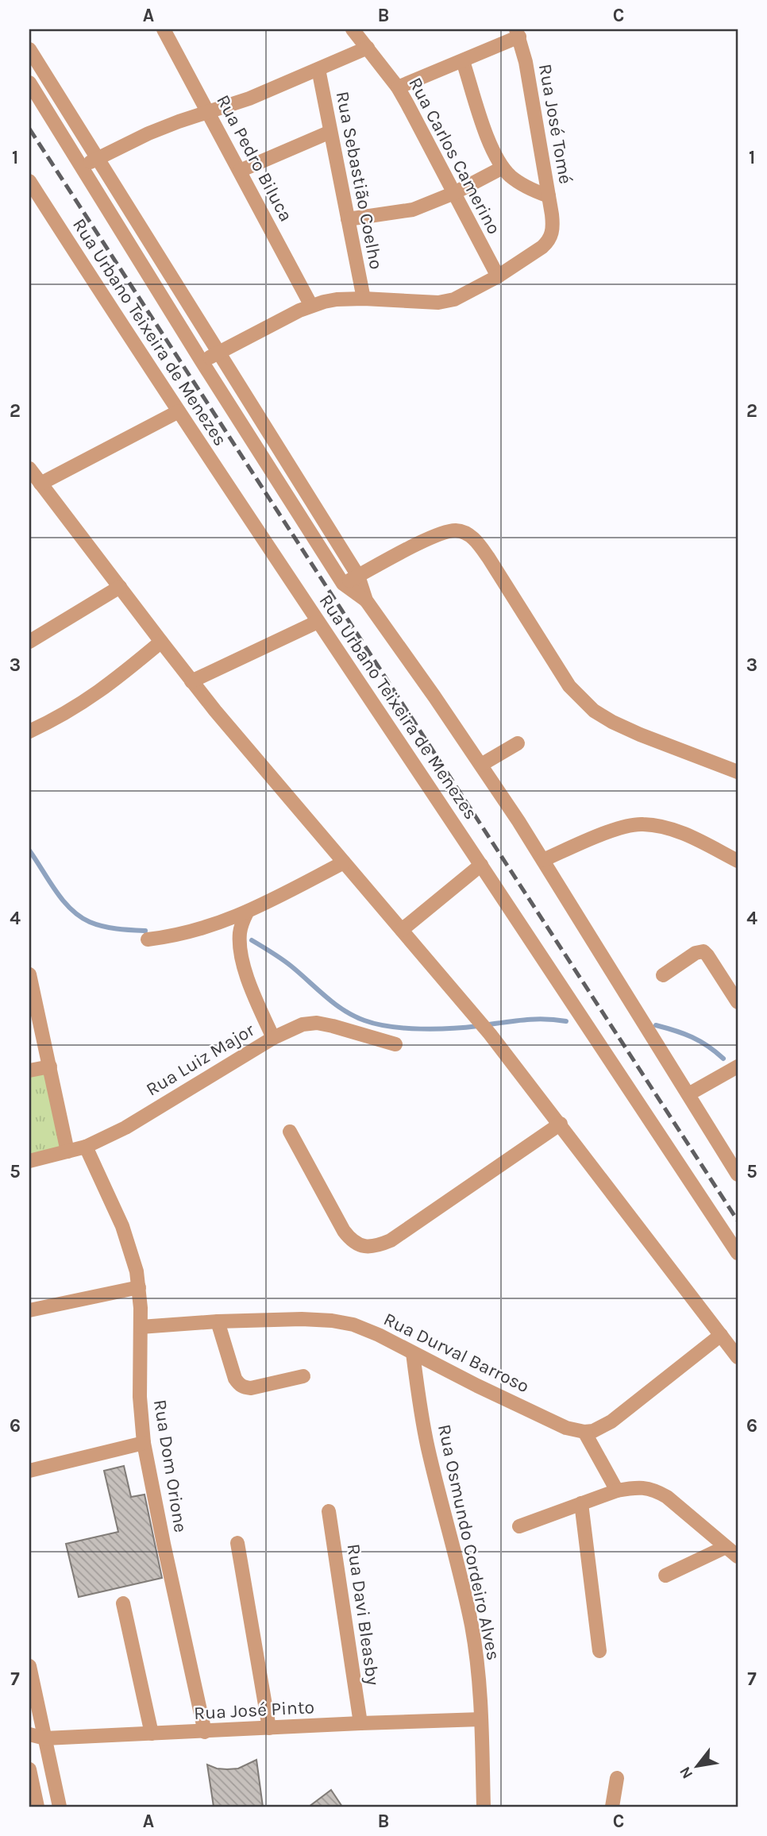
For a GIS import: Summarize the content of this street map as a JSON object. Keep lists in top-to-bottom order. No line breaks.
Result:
{"streets":{"street":["Rua José Tomé","Rua Carlos Camerino","Rua Pedro Biluca","Rua Sebastião Coelho","Rua Urbano Teixeira de Menezes","Rua Luiz Major","Rua Durval Barroso","Rua Dom Orione","Rua Osmundo Cordeiro Alves","Rua Davi Bleasby","Rua José Pinto"]},"crossings":[["Rua José Tomé","Rua Carlos Camerino"],["Rua Luiz Major","Rua Dom Orione"],["Rua Durval Barroso","Rua Dom Orione"],["Rua Durval Barroso","Rua Osmundo Cordeiro Alves"],["Rua Dom Orione","Rua José Pinto"],["Rua Osmundo Cordeiro Alves","Rua José Pinto"],["Rua Davi Bleasby","Rua José Pinto"]],"north":"bottom left","grid":{"columns":["A","B","C"],"rows":["1","2","3","4","5","6","7"]}}
